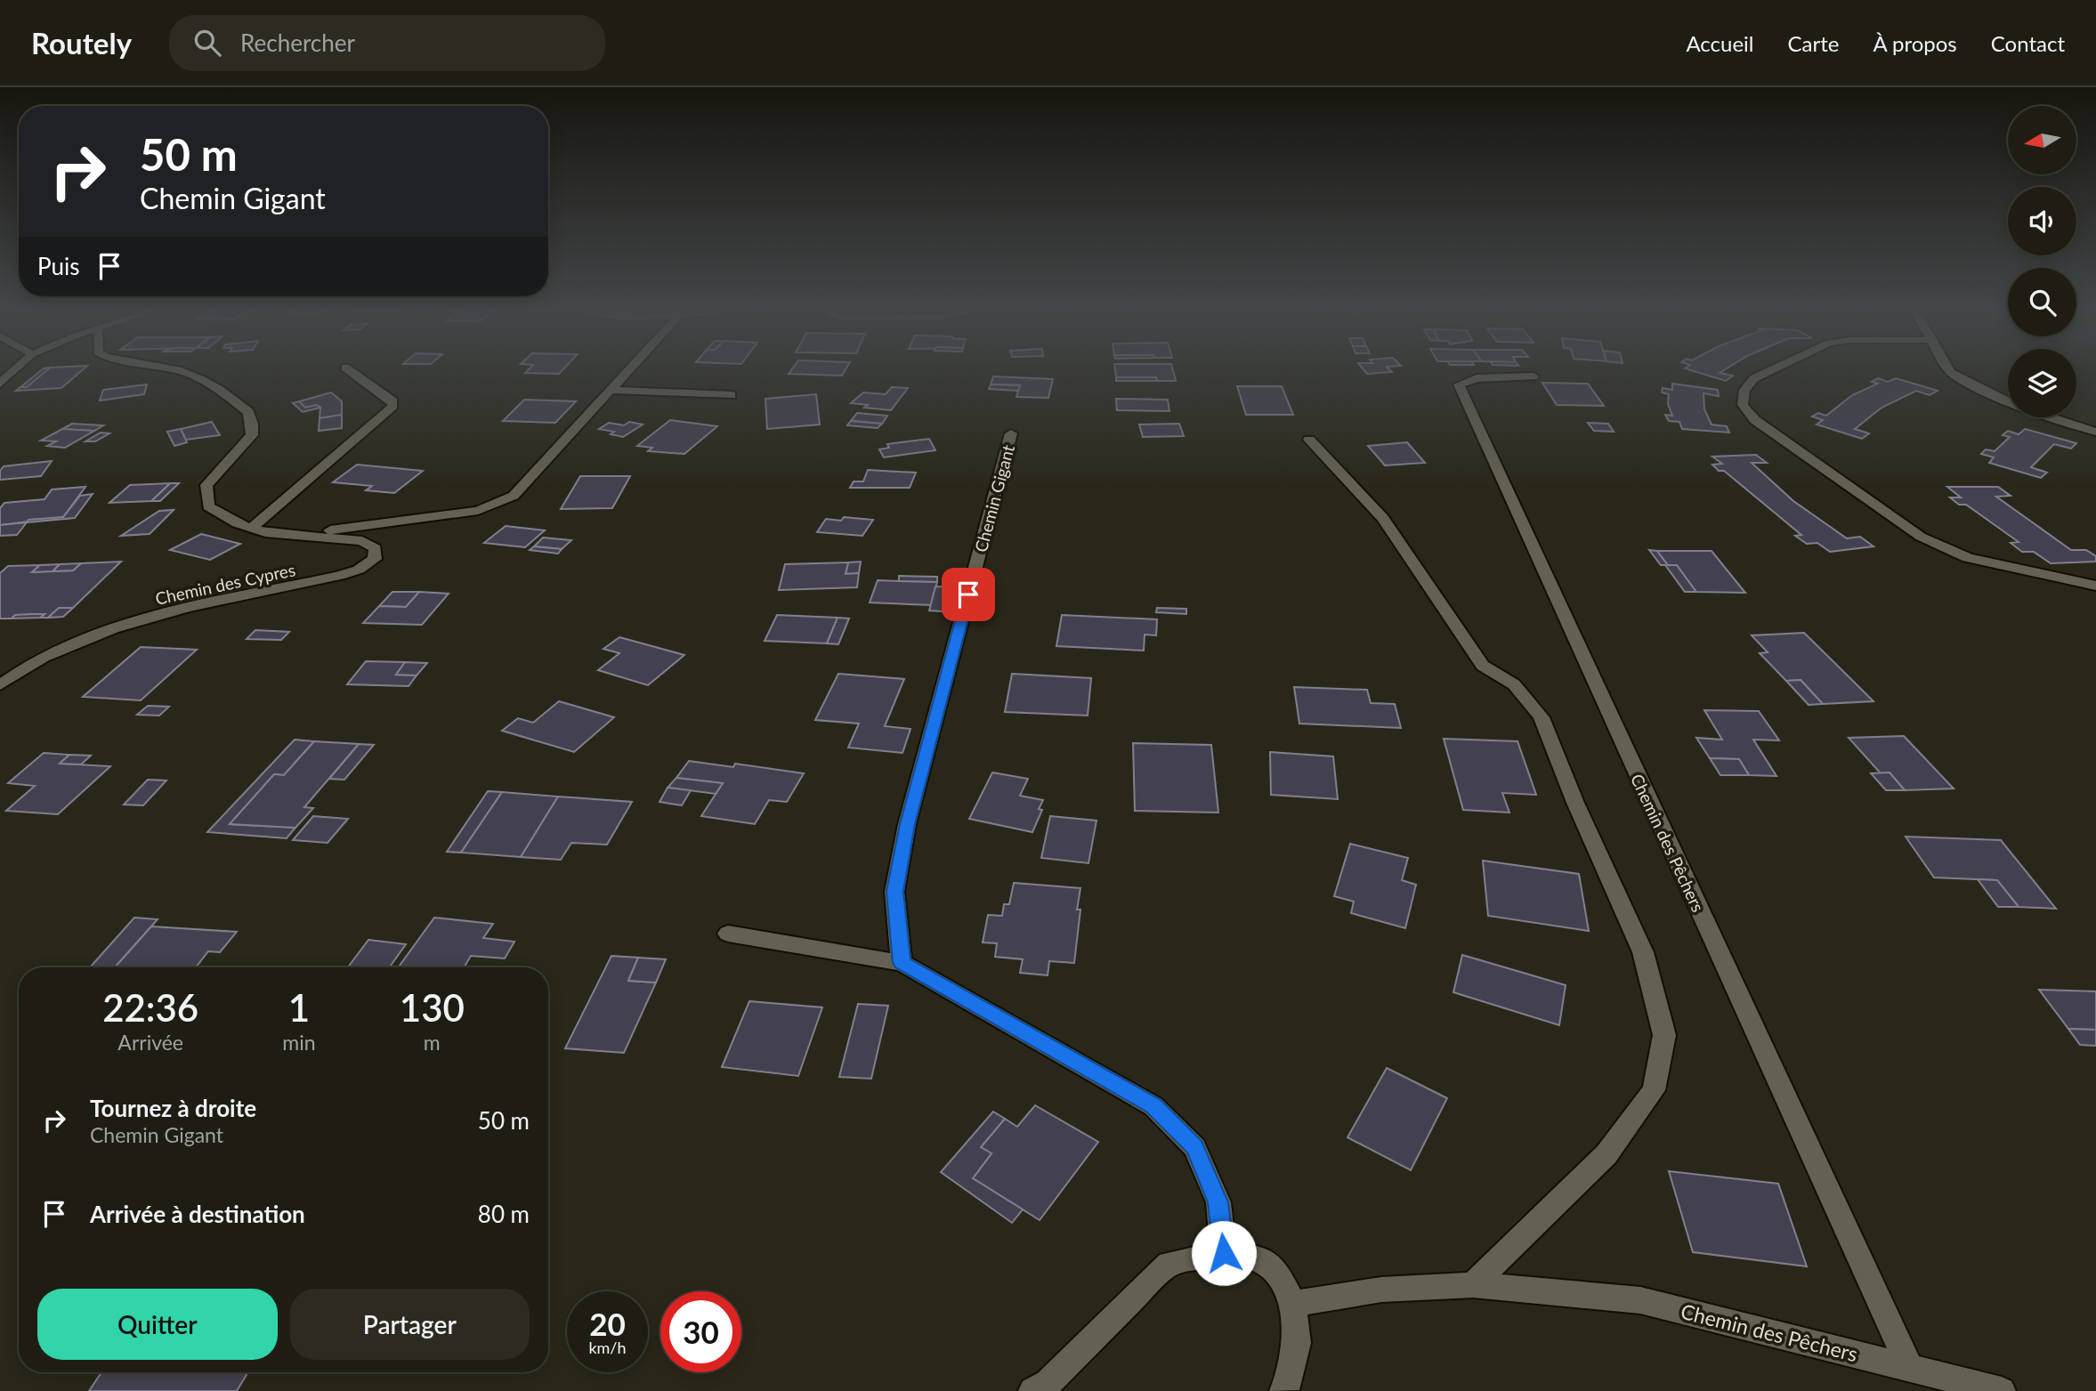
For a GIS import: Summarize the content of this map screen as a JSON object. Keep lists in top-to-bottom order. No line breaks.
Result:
{"streets":{"street":["Chemin Gigant","Chemin des Cypres","Chemin des Pêchers"]},"north":"left","page":{"header":"Routely","search":"Rechercher","nav":["Accueil","Carte","À propos","Contact"],"turn":["50 m","Chemin Gigant"],"then":"Puis","eta":["22:36","Arrivée","1","min","130","m"],"list":[{"name":"Tournez à droite","note":"Chemin Gigant","value":"50 m"},{"name":"Arrivée à destination","value":"80 m"}],"buttons":["Quitter","Partager"],"speed":"20 km/h","limit":"30"}}
